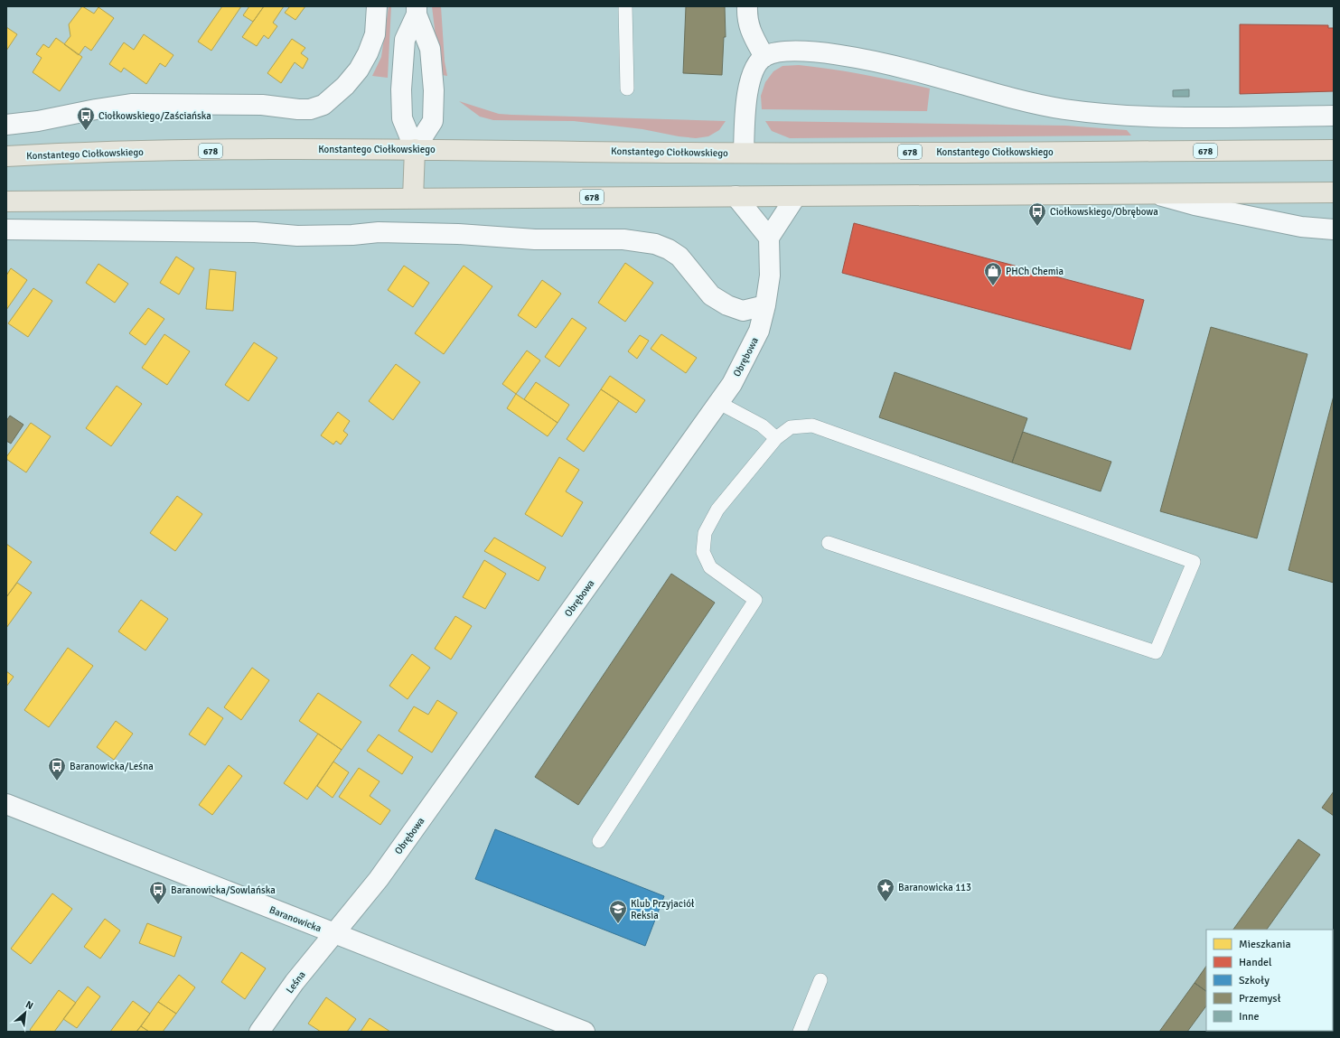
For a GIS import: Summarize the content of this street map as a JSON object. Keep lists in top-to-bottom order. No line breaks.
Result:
{"streets":{"highway":["Konstantego Ciołkowskiego","678"],"street":["Obrębowa","Baranowicka","Leśna"]},"crossings":[["Obrębowa","Baranowicka"],["Obrębowa","Leśna"],["Baranowicka","Leśna"]],"places":{"bus stop":["Ciołkowskiego/Zaściańska","Ciołkowskiego/Obrębowa","Baranowicka/Leśna","Baranowicka/Sowlańska"],"shop":["PHCh Chemia"],"place":["Baranowicka 113"],"school or university":["Klub Przyjaciół Reksia"]},"legend":["Mieszkania","Handel","Szkoły","Przemysł","Inne"],"north":"top right"}
